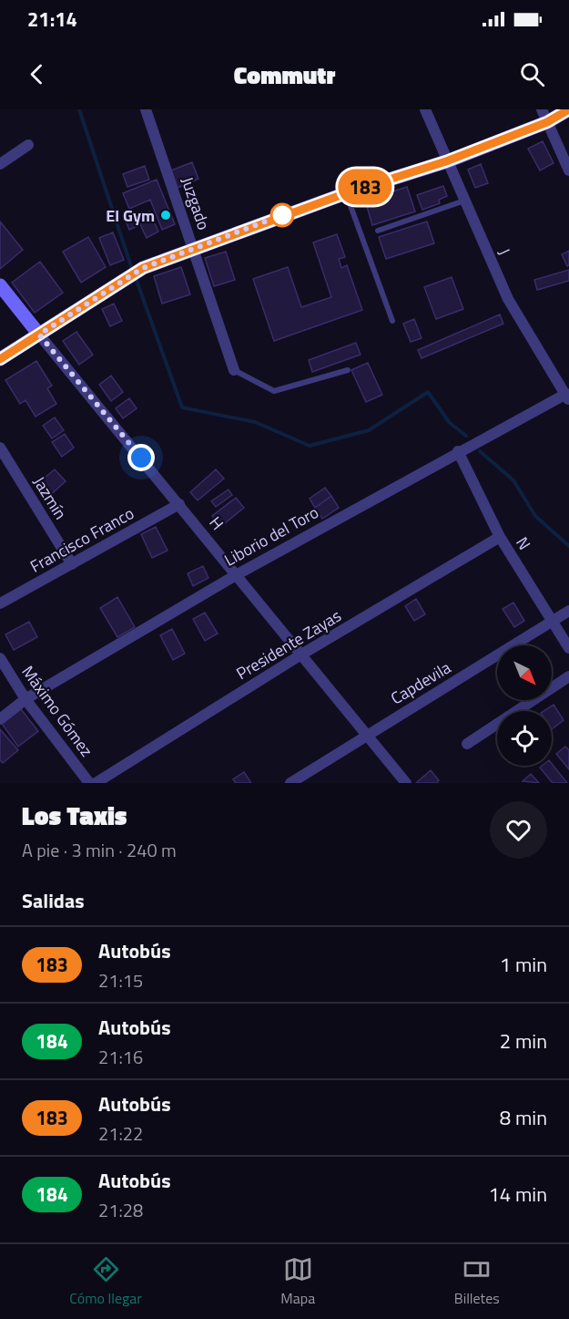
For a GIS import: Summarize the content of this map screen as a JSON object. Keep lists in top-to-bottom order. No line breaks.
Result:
{"streets":{"main road":["H"],"street":["Juzgado","J","Jazmín","Liborio del Toro","Francisco Franco","N","Presidente Zayas","Capdevila","Máximo Gómez"]},"crossings":[["J","Liborio del Toro"],["Jazmín","Francisco Franco"],["H","Liborio del Toro"],["H","Francisco Franco"],["H","Presidente Zayas"],["H","Capdevila"],["Liborio del Toro","N"],["Liborio del Toro","Máximo Gómez"],["N","Presidente Zayas"],["N","Capdevila"]],"places":["El Gym"],"lines":["bus line 183"],"north":"bottom right","page":{"status":"21:14","header":"Commutr","on_map":"183","heading":[["Los Taxis","A pie · 3 min · 240 m"],"Salidas"],"list":[{"mark":"183","name":"Autobús","note":"21:15","value":"1 min"},{"mark":"184","name":"Autobús","note":"21:16","value":"2 min"},{"mark":"183","name":"Autobús","note":"21:22","value":"8 min"},{"mark":"184","name":"Autobús","note":"21:28","value":"14 min"}],"tabs":["Cómo llegar","Mapa","Billetes"]}}
